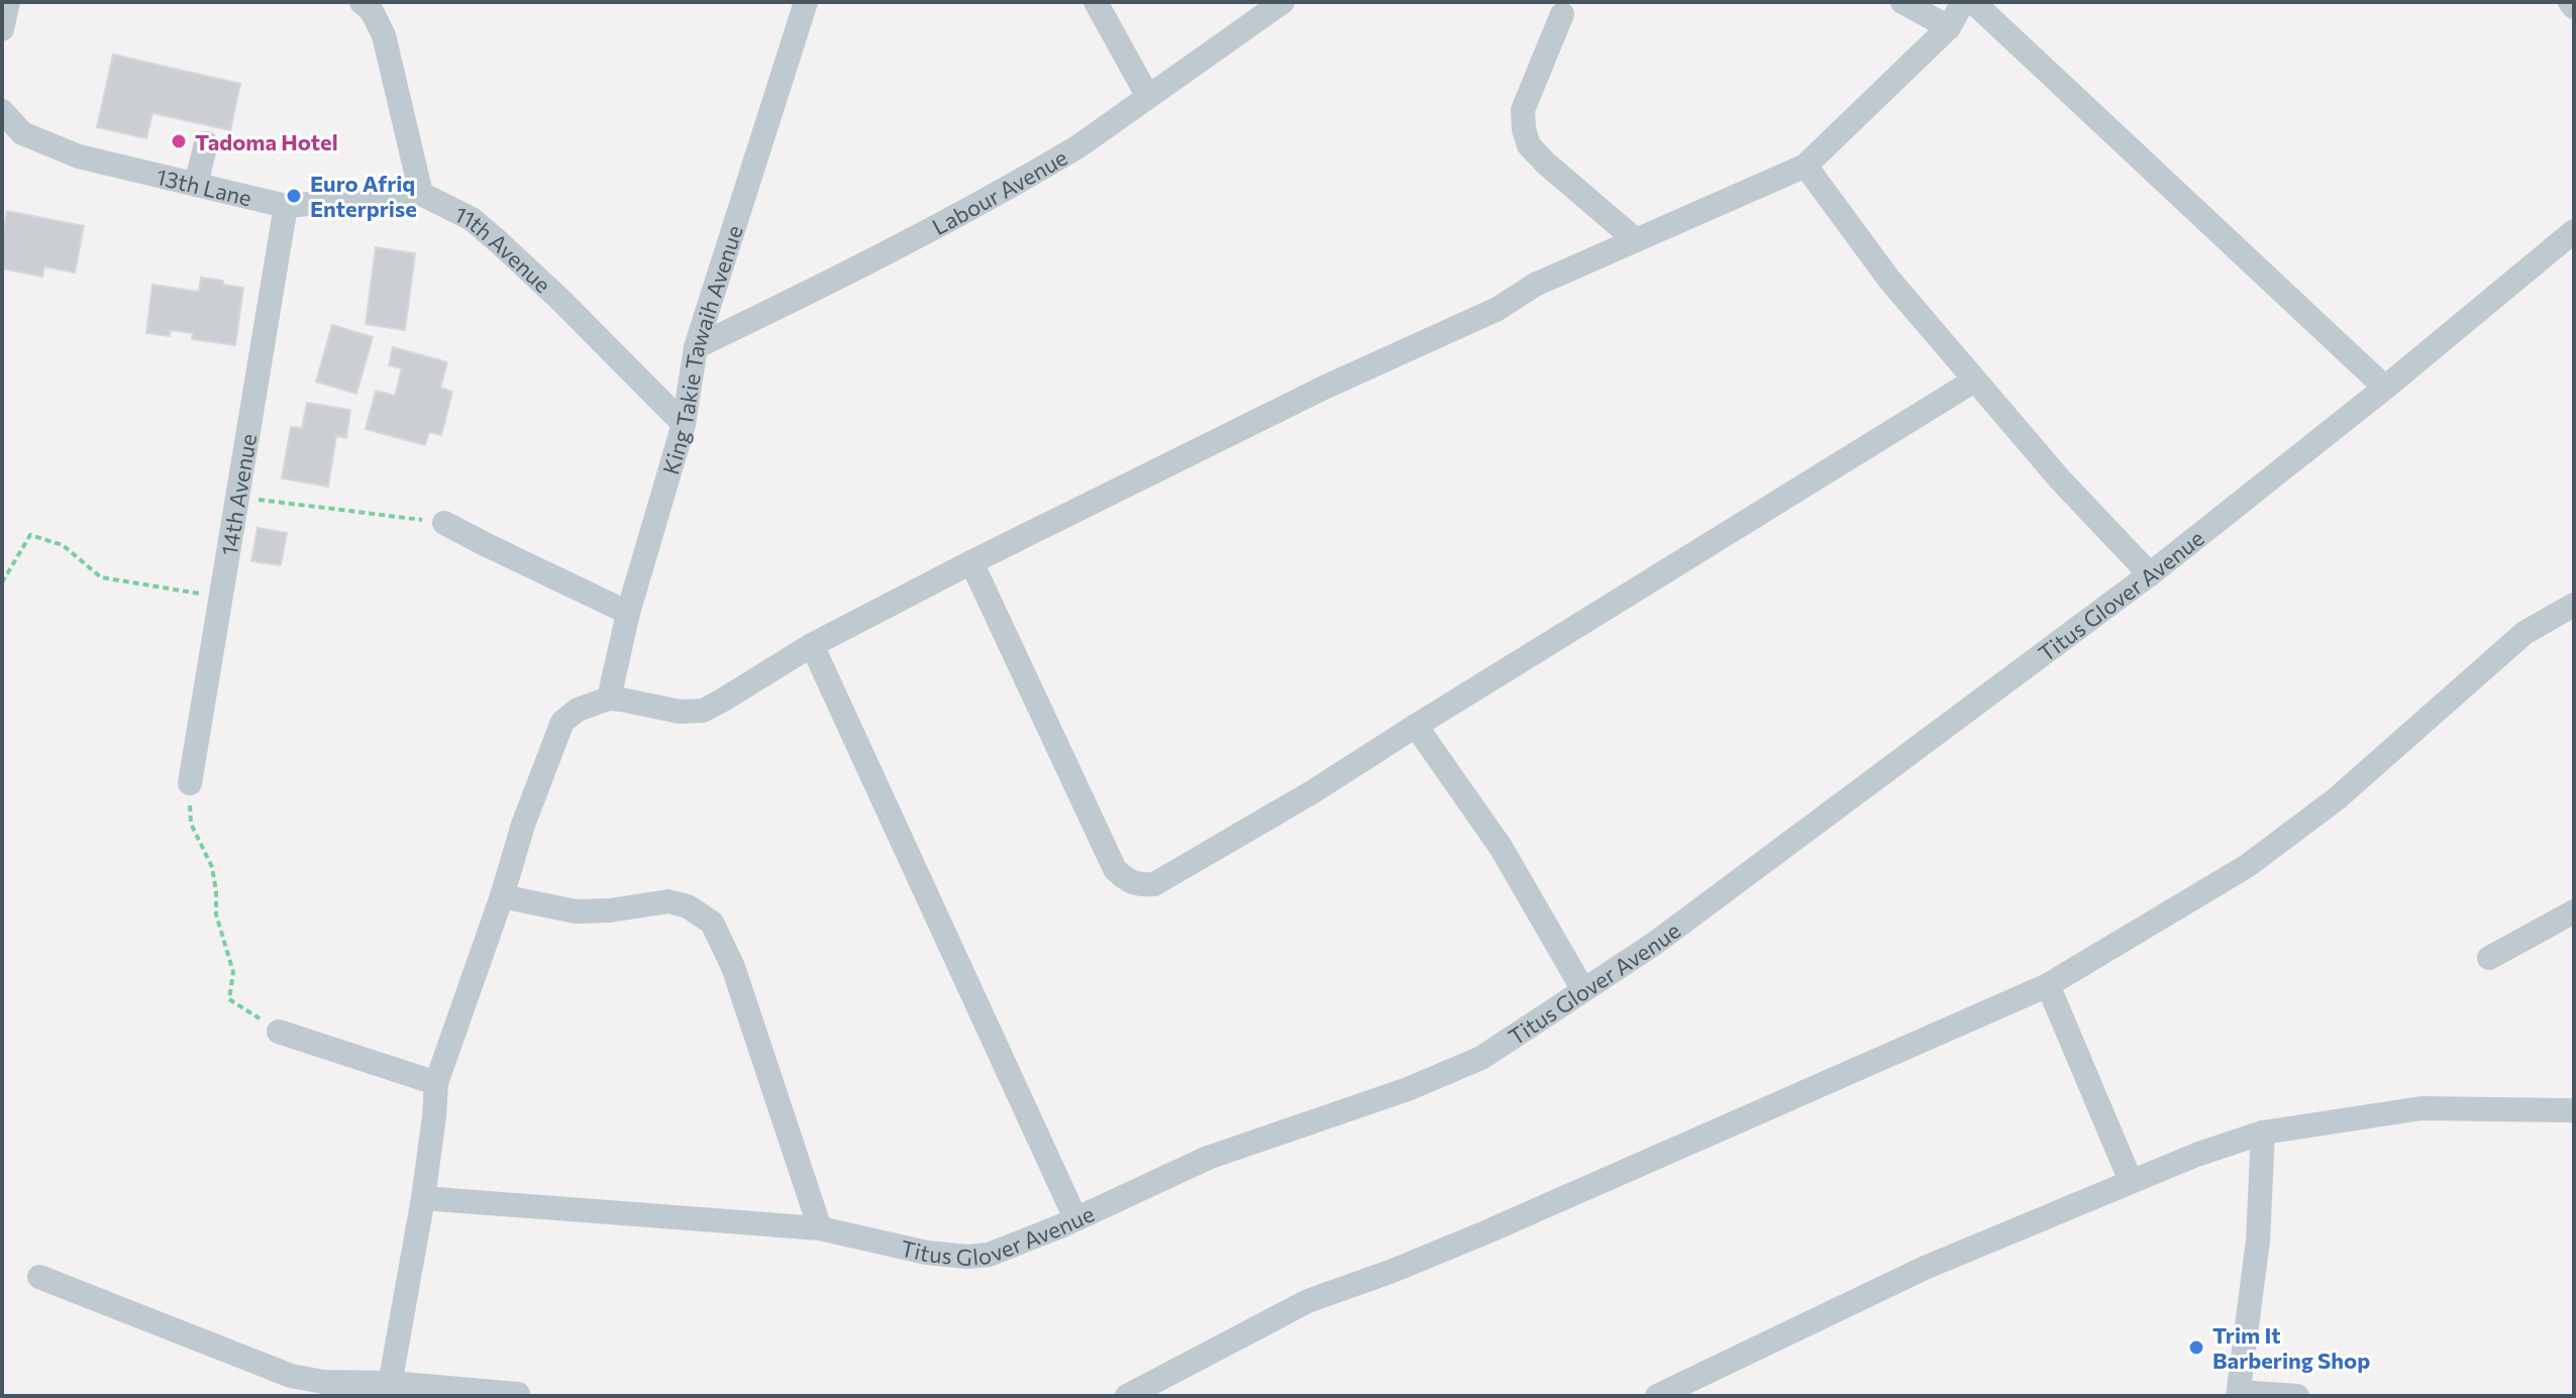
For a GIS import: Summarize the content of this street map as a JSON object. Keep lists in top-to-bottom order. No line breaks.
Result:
{"streets":{"street":["13th Lane","Labour Avenue","11th Avenue","King Takie Tawaih Avenue","14th Avenue","Titus Glover Avenue"]},"crossings":[["13th Lane","11th Avenue"],["13th Lane","14th Avenue"],["Labour Avenue","King Takie Tawaih Avenue"],["11th Avenue","King Takie Tawaih Avenue"]],"places":["Tadoma Hotel","Euro Afriq Enterprise","Trim It Barbering Shop"]}
